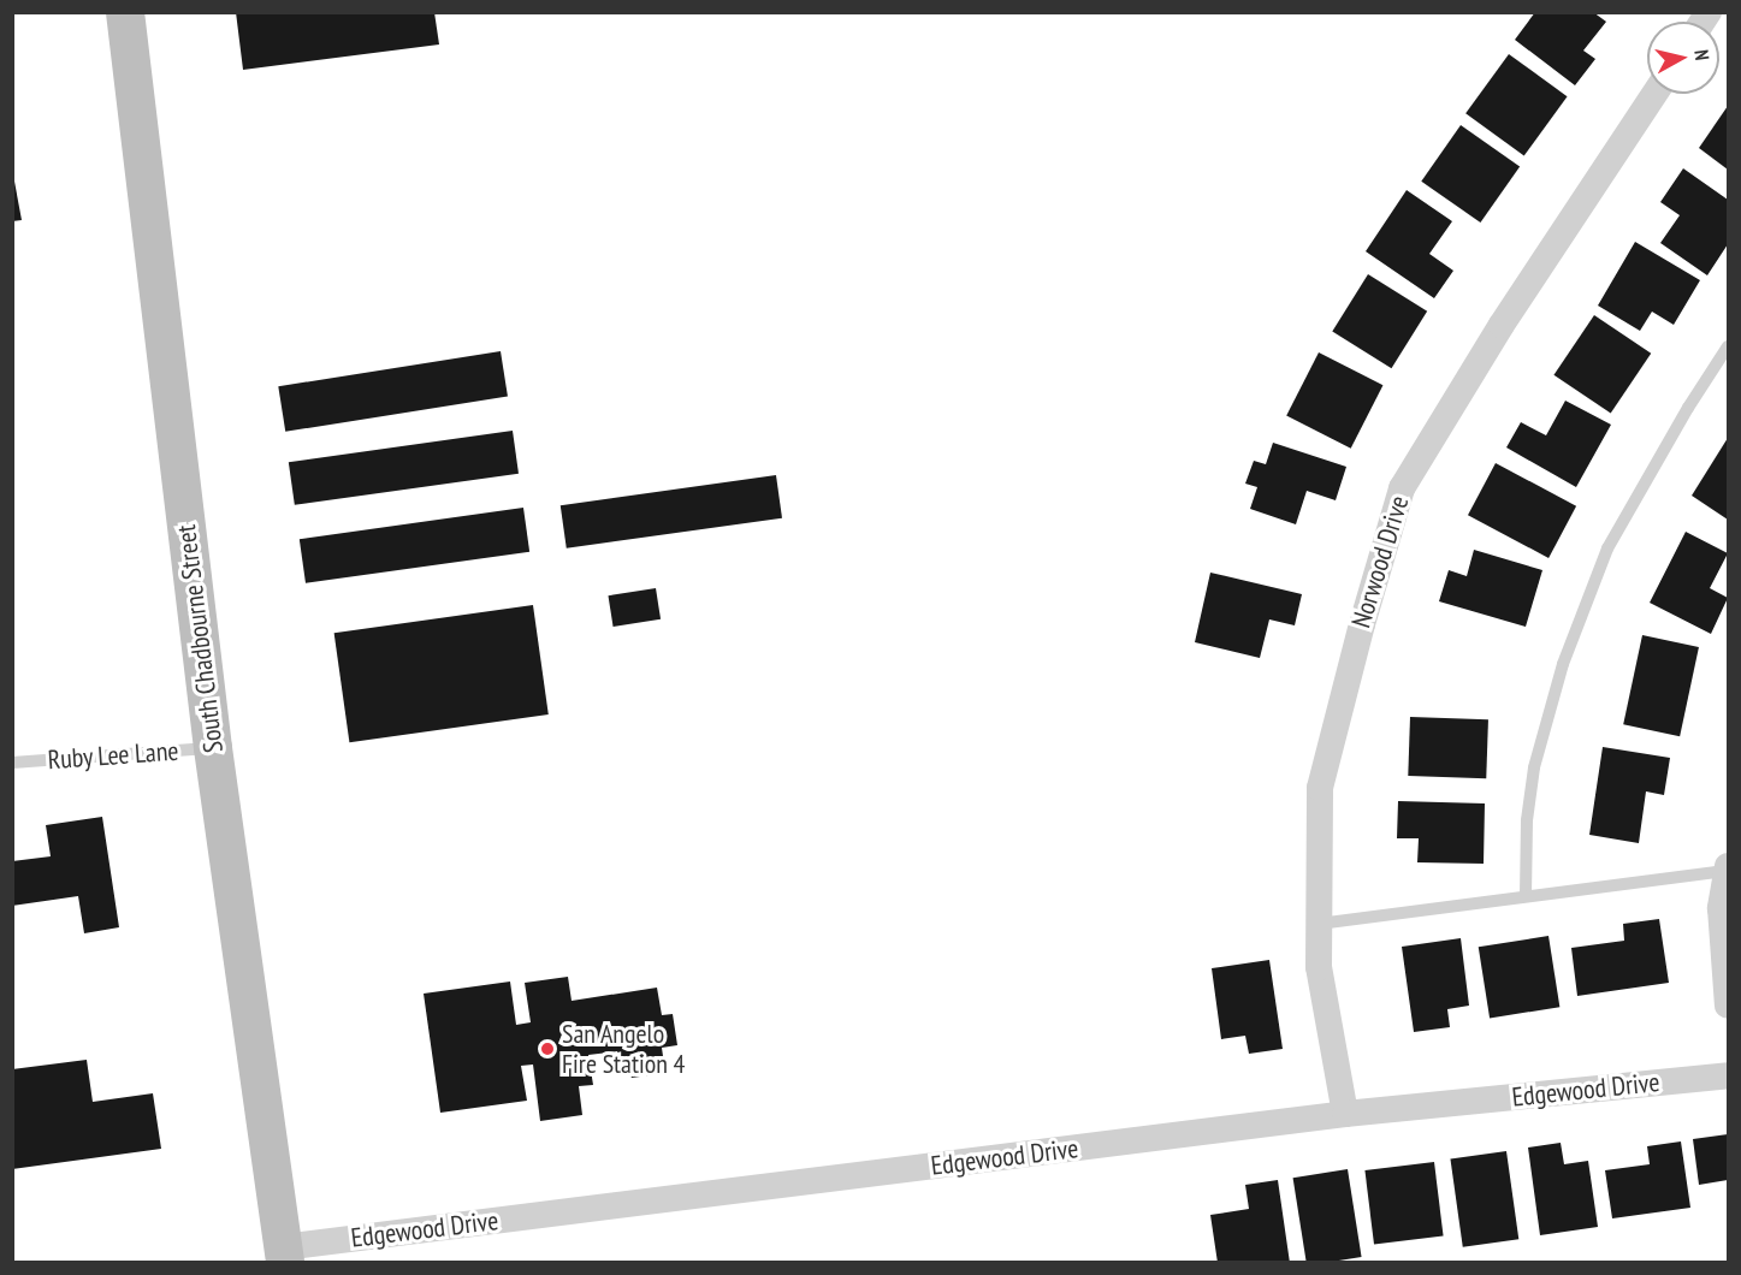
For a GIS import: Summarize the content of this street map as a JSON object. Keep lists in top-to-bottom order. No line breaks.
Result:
{"streets":{"main road":["South Chadbourne Street"],"street":["Norwood Drive","Edgewood Drive"],"lane":["Ruby Lee Lane"]},"crossings":[["Norwood Drive","Edgewood Drive"],["South Chadbourne Street","Ruby Lee Lane"],["South Chadbourne Street","Edgewood Drive"]],"places":["San Angelo Fire Station 4"],"north":"right"}
